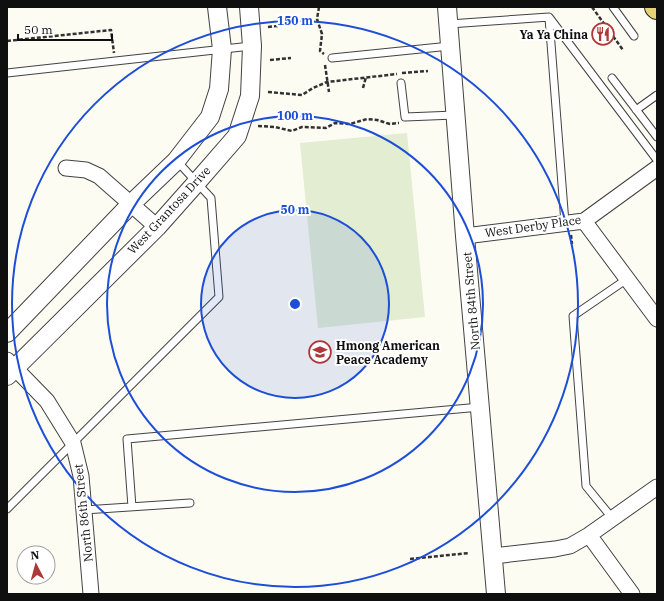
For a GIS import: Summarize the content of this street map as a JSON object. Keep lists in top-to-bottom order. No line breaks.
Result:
{"streets":{"street":["West Grantosa Drive","West Derby Place","North 84th Street","North 86th Street"]},"crossings":[["West Grantosa Drive","North 86th Street"],["West Derby Place","North 84th Street"]],"places":{"restaurant":["Ya Ya China"],"school or university":["Hmong American Peace Academy"]},"scale_bar":"50 m","north":"top","rings":["150 m","100 m","50 m"]}
